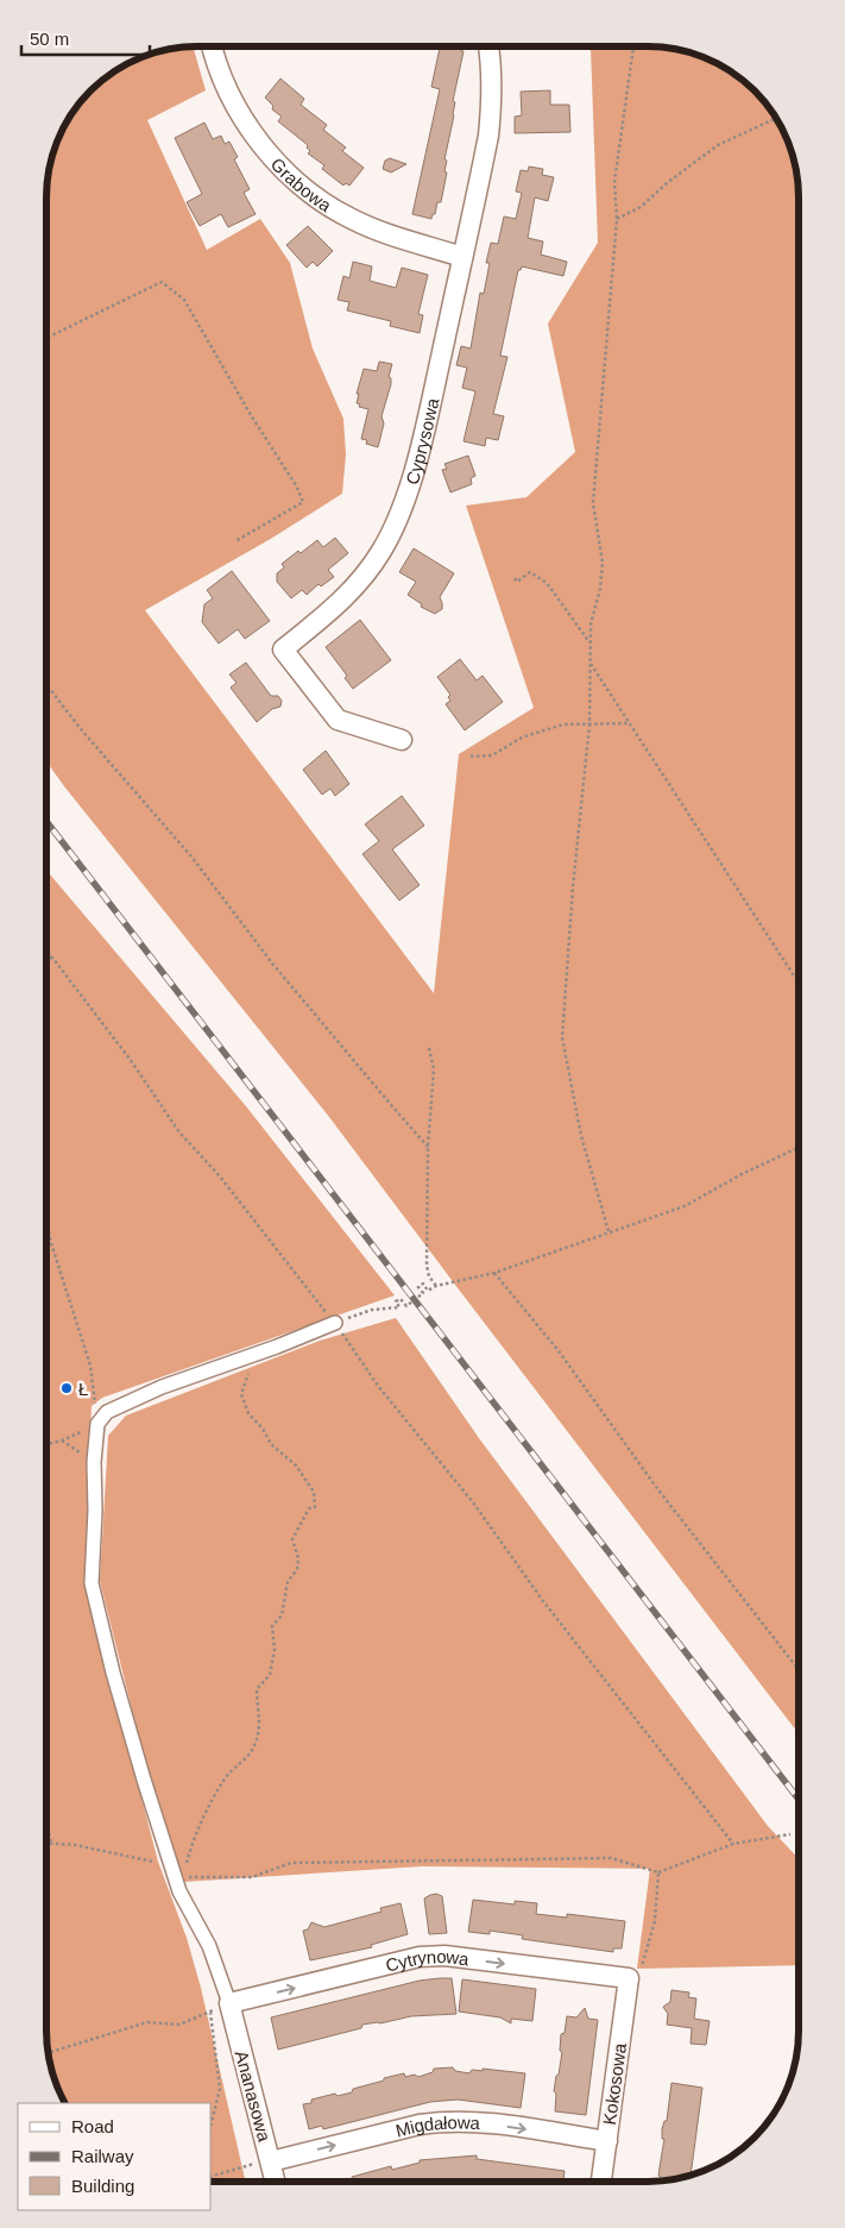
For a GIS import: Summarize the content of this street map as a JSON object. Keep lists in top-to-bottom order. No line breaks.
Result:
{"streets":{"street":["Grabowa","Cyprysowa","Cytrynowa","Kokosowa","Ananasowa","Migdałowa"]},"crossings":[["Grabowa","Cyprysowa"],["Cytrynowa","Kokosowa"],["Cytrynowa","Ananasowa"],["Kokosowa","Migdałowa"],["Ananasowa","Migdałowa"]],"one_way":["Cytrynowa","Migdałowa"],"places":["Ł"],"legend":["Road","Railway","Building"],"scale_bar":"50 m"}
